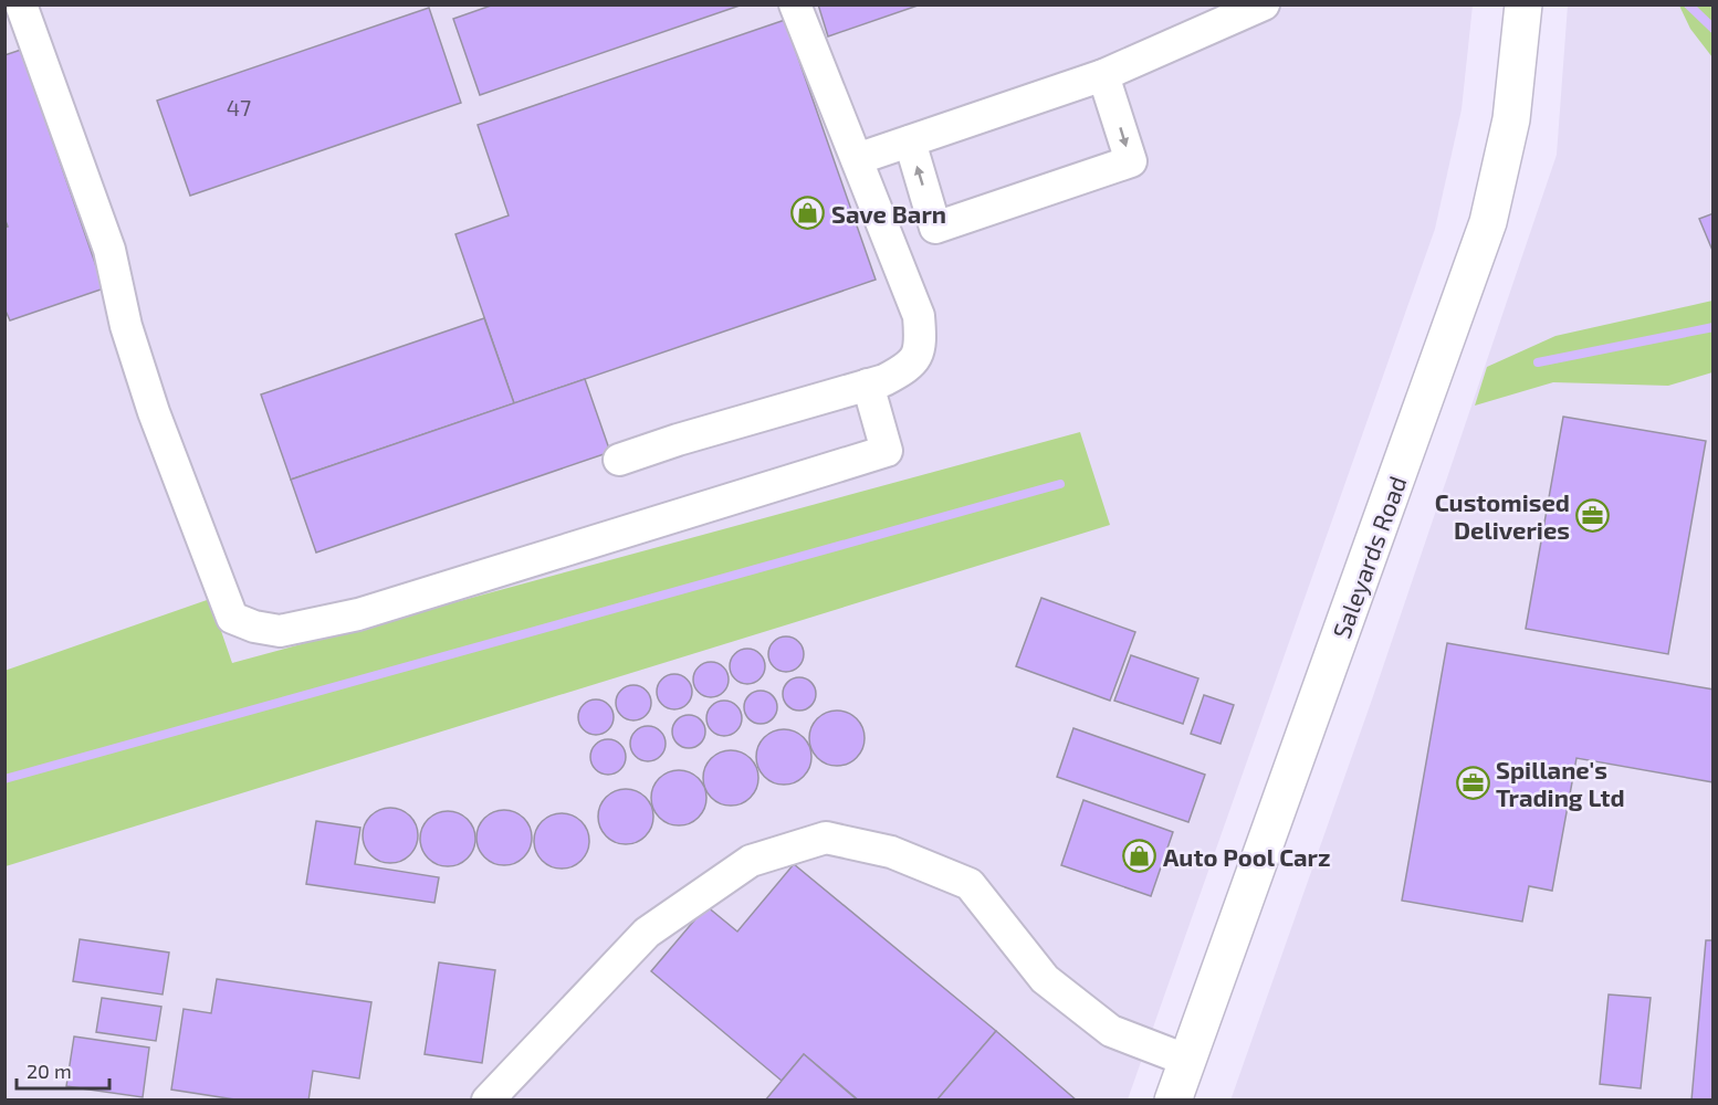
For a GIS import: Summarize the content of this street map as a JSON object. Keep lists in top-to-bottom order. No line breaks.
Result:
{"streets":{"main road":["Saleyards Road"]},"places":{"shop":["Save Barn","Auto Pool Carz"],"office":["Customised Deliveries","Spillane's Trading Ltd"]},"house_numbers":["47"],"scale_bar":"20 m"}
